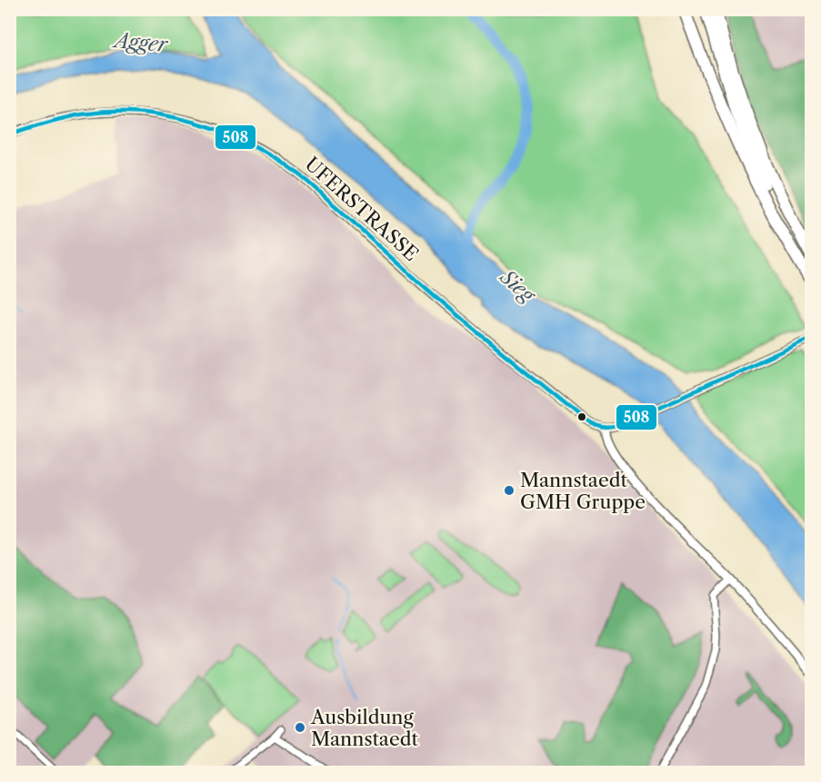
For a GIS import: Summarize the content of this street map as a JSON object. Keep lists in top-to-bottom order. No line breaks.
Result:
{"streets":{"street":["UFERSTRASSE"]},"water":["Agger","Sieg"],"places":["Mannstaedt GMH Gruppe","Ausbildung Mannstaedt"],"lines":["transit line 508"]}
